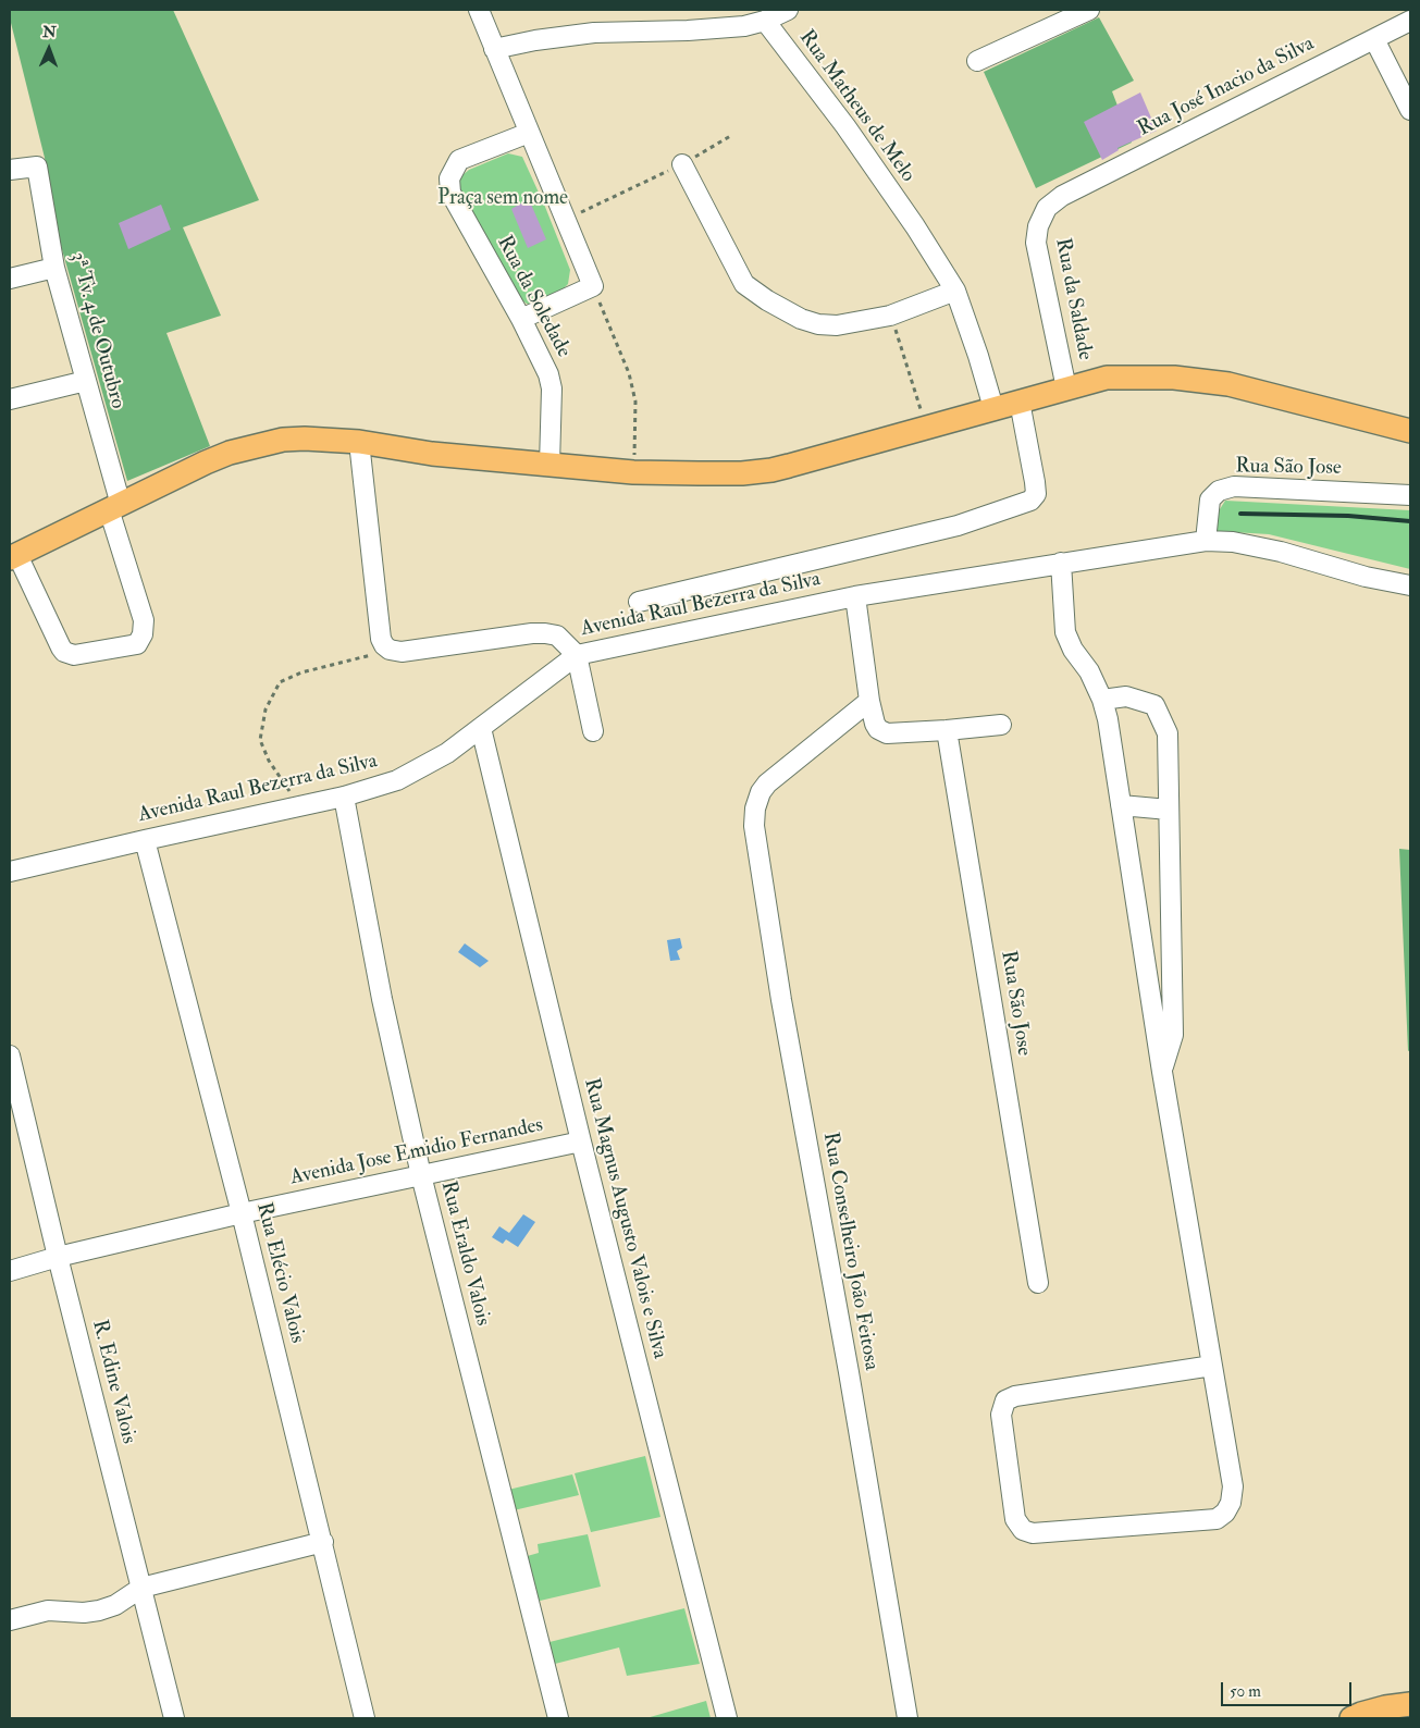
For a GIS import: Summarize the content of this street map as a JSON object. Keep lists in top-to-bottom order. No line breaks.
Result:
{"streets":{"street":["Rua José Inacio da Silva","Rua Matheus de Melo","Rua da Soledade","Rua da Saldade","3ª Tv. 4 de Outubro","Rua São Jose","Avenida Raul Bezerra da Silva","Avenida Jose Emidio Fernandes","Rua Magnus Augusto Valois e Silva","Rua Conselheiro João Feitosa","Rua Eraldo Valois","Rua Elécio Valois","R. Edine Valois"]},"crossings":[["Rua José Inacio da Silva","Rua da Saldade"],["Rua São Jose","Avenida Raul Bezerra da Silva"],["Avenida Raul Bezerra da Silva","Rua Magnus Augusto Valois e Silva"],["Avenida Raul Bezerra da Silva","Rua Eraldo Valois"],["Avenida Raul Bezerra da Silva","Rua Elécio Valois"],["Avenida Jose Emidio Fernandes","Rua Magnus Augusto Valois e Silva"],["Avenida Jose Emidio Fernandes","Rua Eraldo Valois"],["Avenida Jose Emidio Fernandes","Rua Elécio Valois"],["Avenida Jose Emidio Fernandes","R. Edine Valois"]],"parks":["Praça sem nome"],"scale_bar":"50 m","north":"top"}
